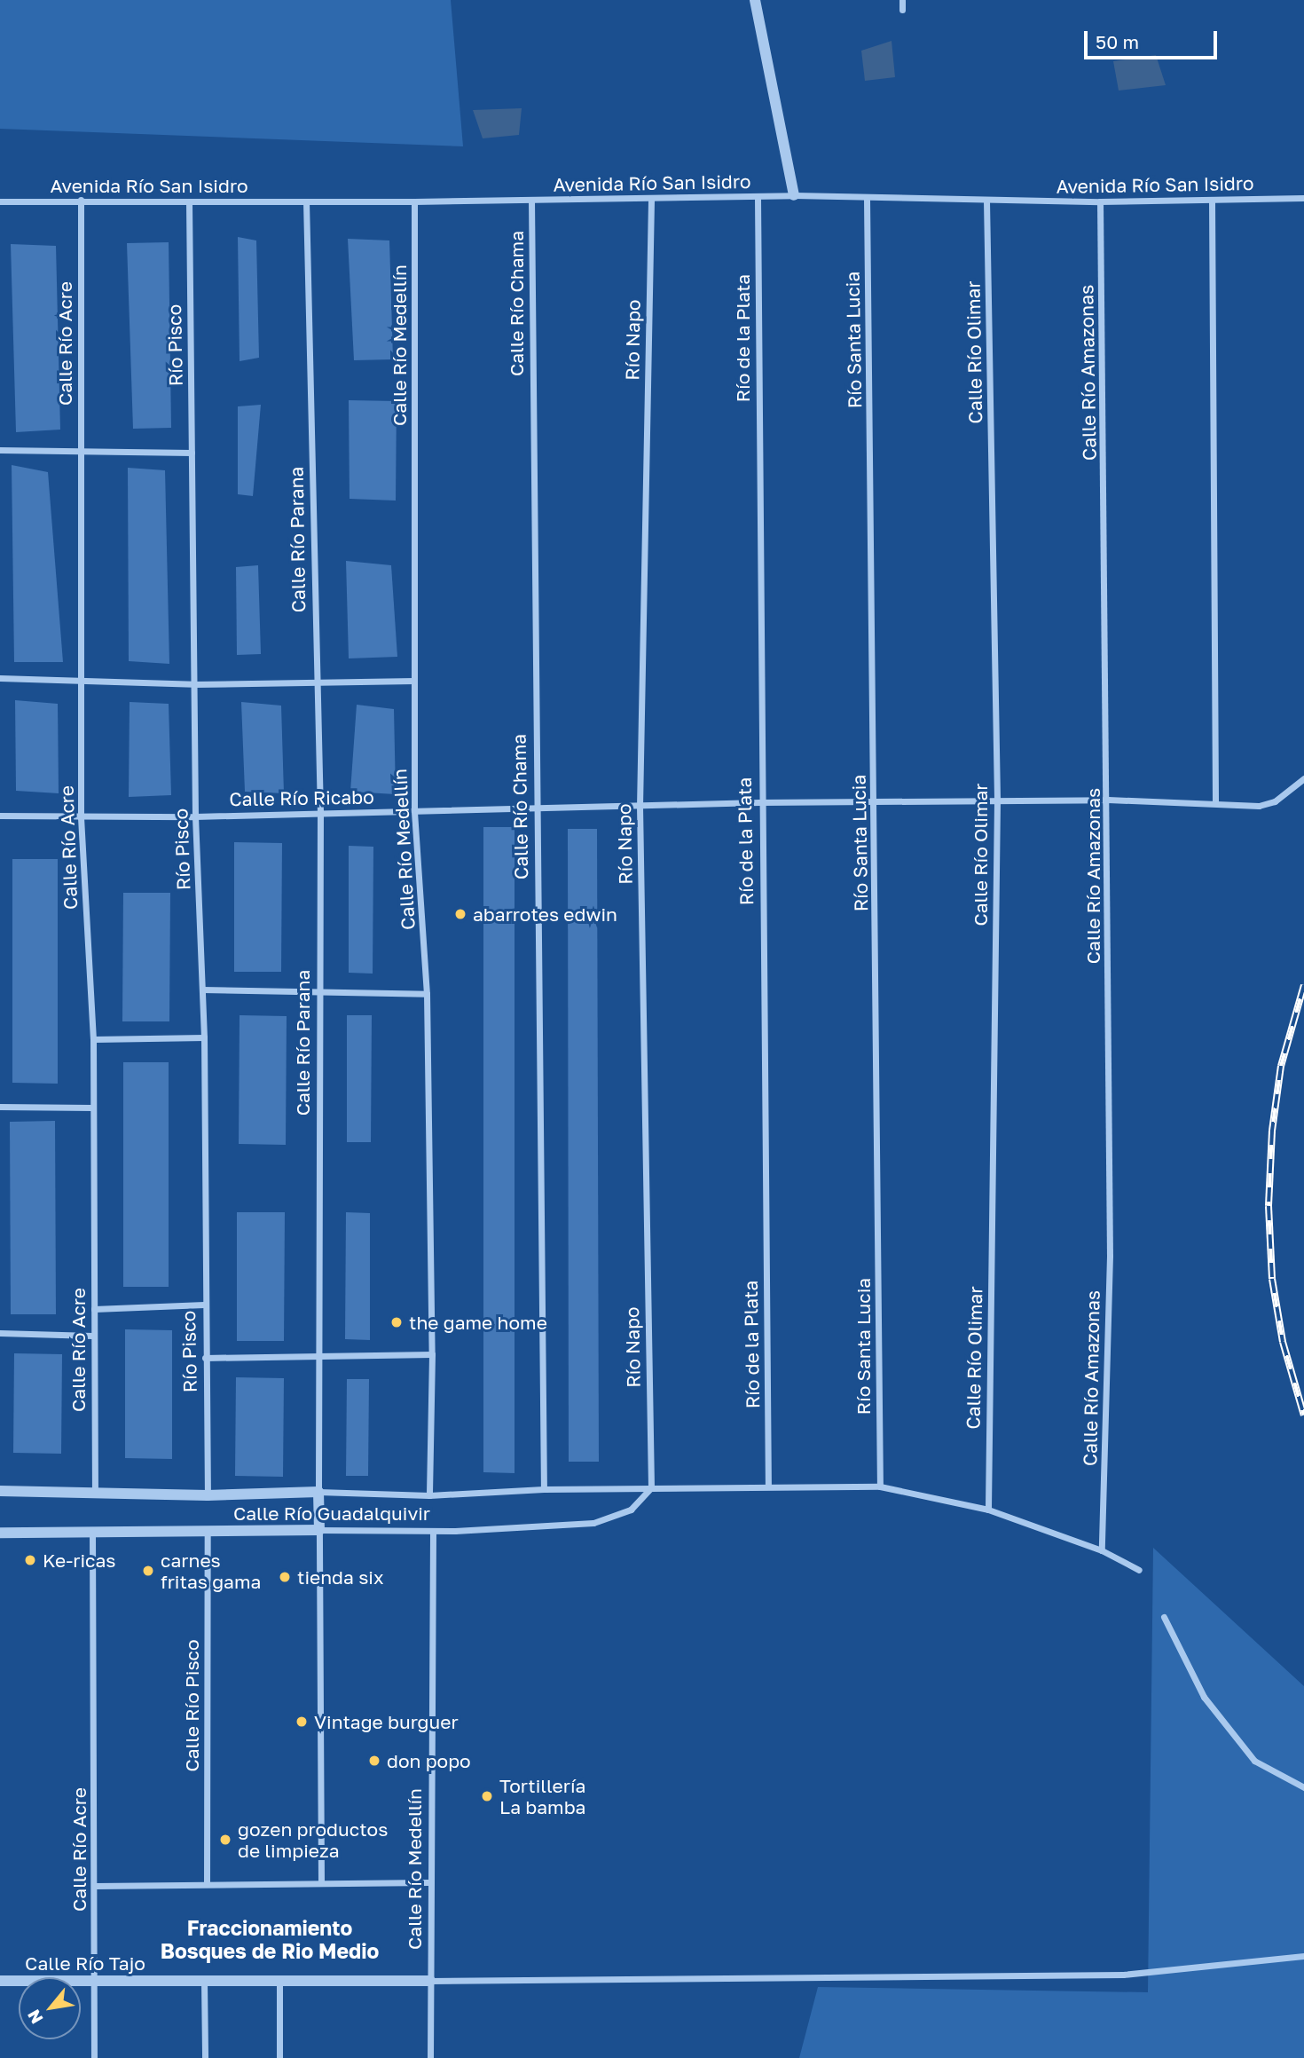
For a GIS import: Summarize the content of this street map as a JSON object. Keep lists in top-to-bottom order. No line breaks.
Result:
{"streets":{"street":["Avenida Río San Isidro","Calle Río Chama","Río de la Plata","Río Napo","Río Santa Lucia","Calle Río Acre","Río Pisco","Calle Río Medellín","Calle Río Olimar","Calle Río Amazonas","Calle Río Parana","Calle Río Ricabo","Calle Río Guadalquivir","Calle Río Pisco","Calle Río Tajo"]},"crossings":[["Avenida Río San Isidro","Calle Río Chama"],["Avenida Río San Isidro","Río de la Plata"],["Avenida Río San Isidro","Río Napo"],["Avenida Río San Isidro","Río Santa Lucia"],["Avenida Río San Isidro","Calle Río Acre"],["Avenida Río San Isidro","Río Pisco"],["Avenida Río San Isidro","Calle Río Medellín"],["Avenida Río San Isidro","Calle Río Olimar"],["Avenida Río San Isidro","Calle Río Amazonas"],["Avenida Río San Isidro","Calle Río Parana"],["Calle Río Chama","Calle Río Ricabo"],["Calle Río Chama","Calle Río Guadalquivir"],["Río de la Plata","Calle Río Ricabo"],["Río de la Plata","Calle Río Guadalquivir"],["Río Napo","Calle Río Ricabo"],["Río Napo","Calle Río Guadalquivir"],["Río Santa Lucia","Calle Río Ricabo"],["Río Santa Lucia","Calle Río Guadalquivir"],["Calle Río Acre","Calle Río Ricabo"],["Calle Río Acre","Calle Río Guadalquivir"],["Calle Río Acre","Calle Río Tajo"],["Río Pisco","Calle Río Ricabo"],["Río Pisco","Calle Río Guadalquivir"],["Calle Río Medellín","Calle Río Ricabo"],["Calle Río Medellín","Calle Río Guadalquivir"],["Calle Río Medellín","Calle Río Tajo"],["Calle Río Olimar","Calle Río Ricabo"],["Calle Río Olimar","Calle Río Guadalquivir"],["Calle Río Amazonas","Calle Río Ricabo"],["Calle Río Amazonas","Calle Río Guadalquivir"],["Calle Río Parana","Calle Río Ricabo"],["Calle Río Parana","Calle Río Guadalquivir"],["Calle Río Guadalquivir","Calle Río Pisco"]],"districts":["Fraccionamiento Bosques de Rio Medio"],"places":["abarrotes edwin","the game home","Ke-ricas","carnes fritas gama","tienda six","Vintage burguer","don popo","Tortillería La bamba","gozen productos de limpieza"],"scale_bar":"50 m","north":"bottom left"}
